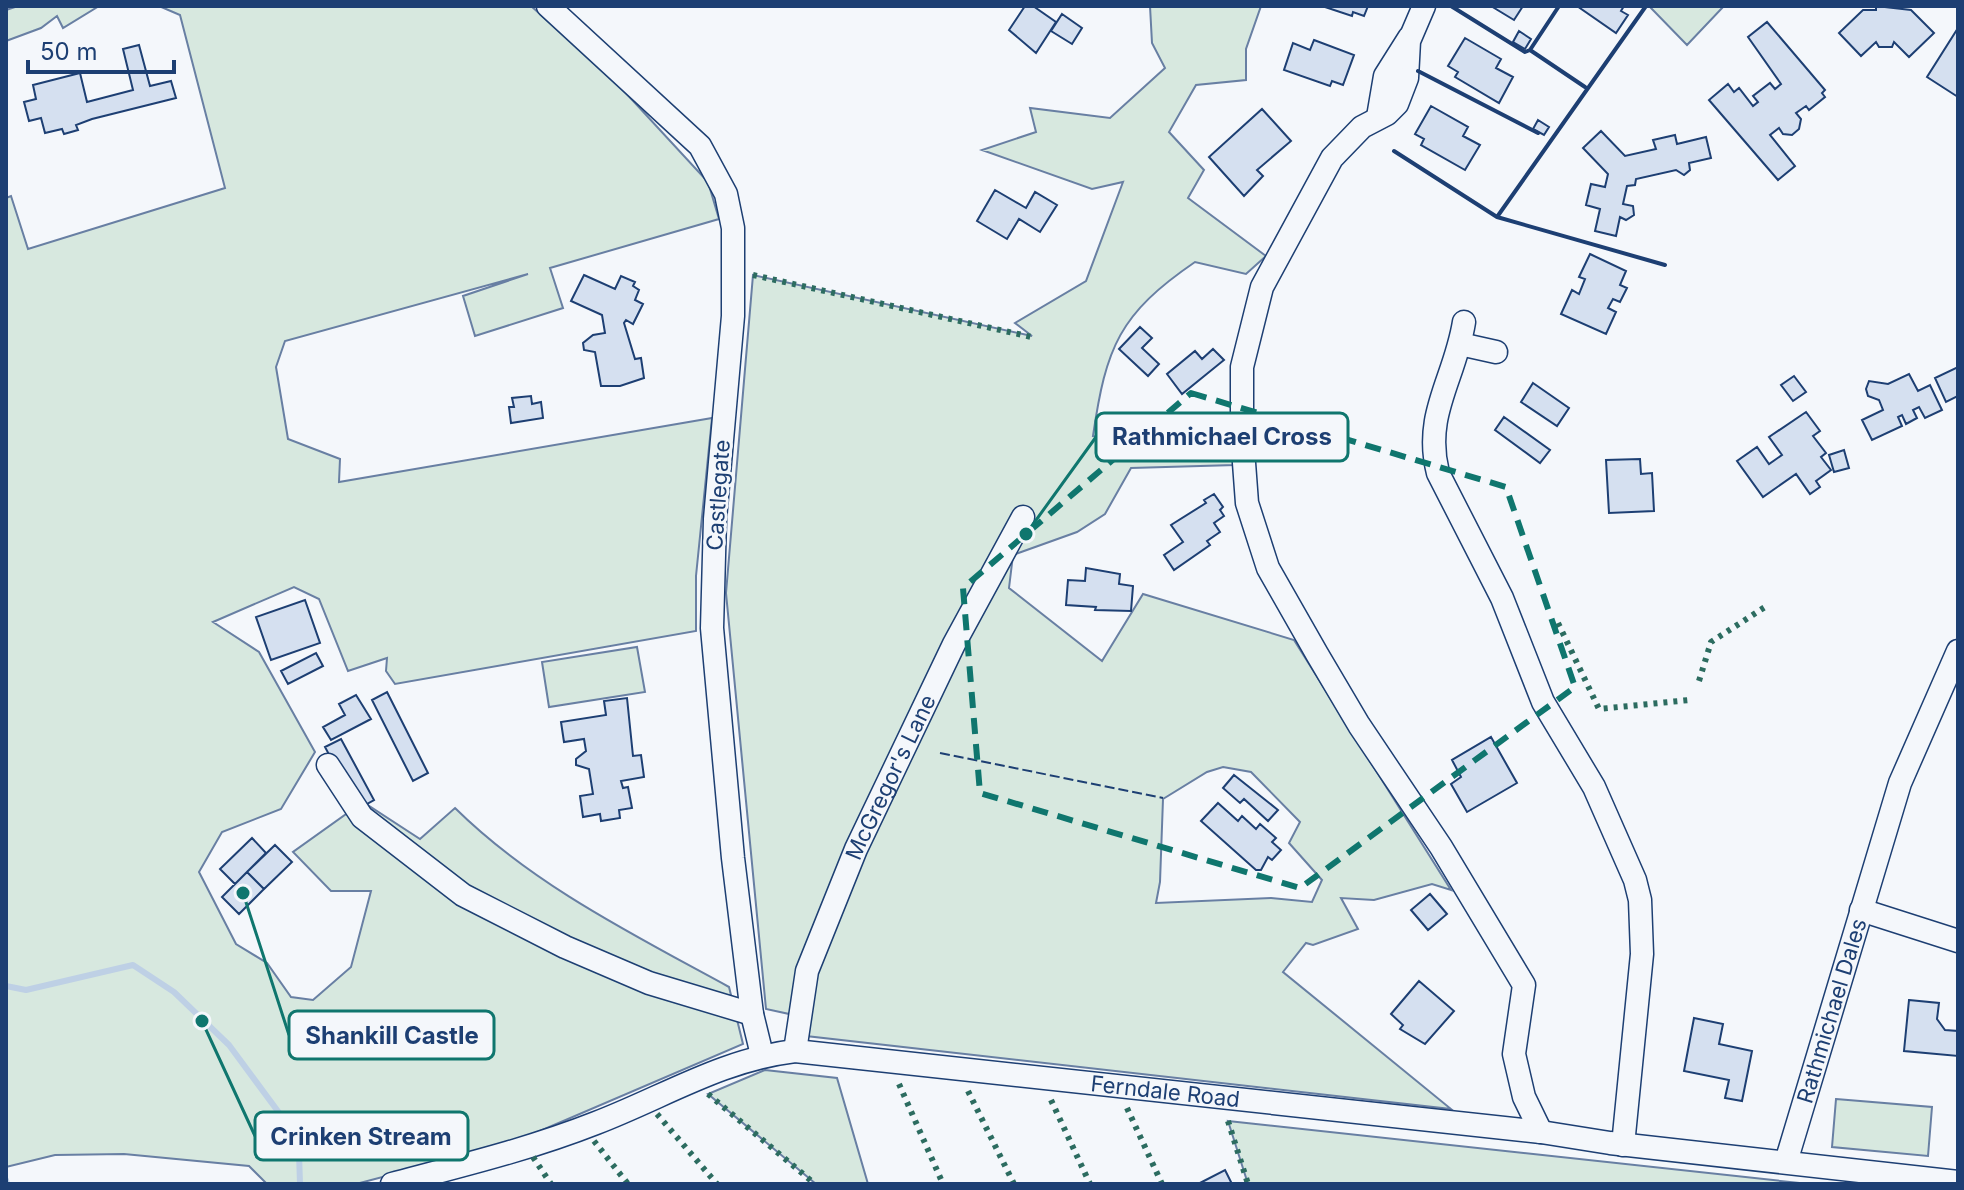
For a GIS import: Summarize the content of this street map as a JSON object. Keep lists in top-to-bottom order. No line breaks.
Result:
{"streets":{"street":["Castlegate","McGregor's Lane","Rathmichael Dales","Ferndale Road"]},"crossings":[["Castlegate","Ferndale Road"],["McGregor's Lane","Ferndale Road"],["Rathmichael Dales","Ferndale Road"]],"places":["Rathmichael Cross","Shankill Castle","Crinken Stream"],"scale_bar":"50 m"}
